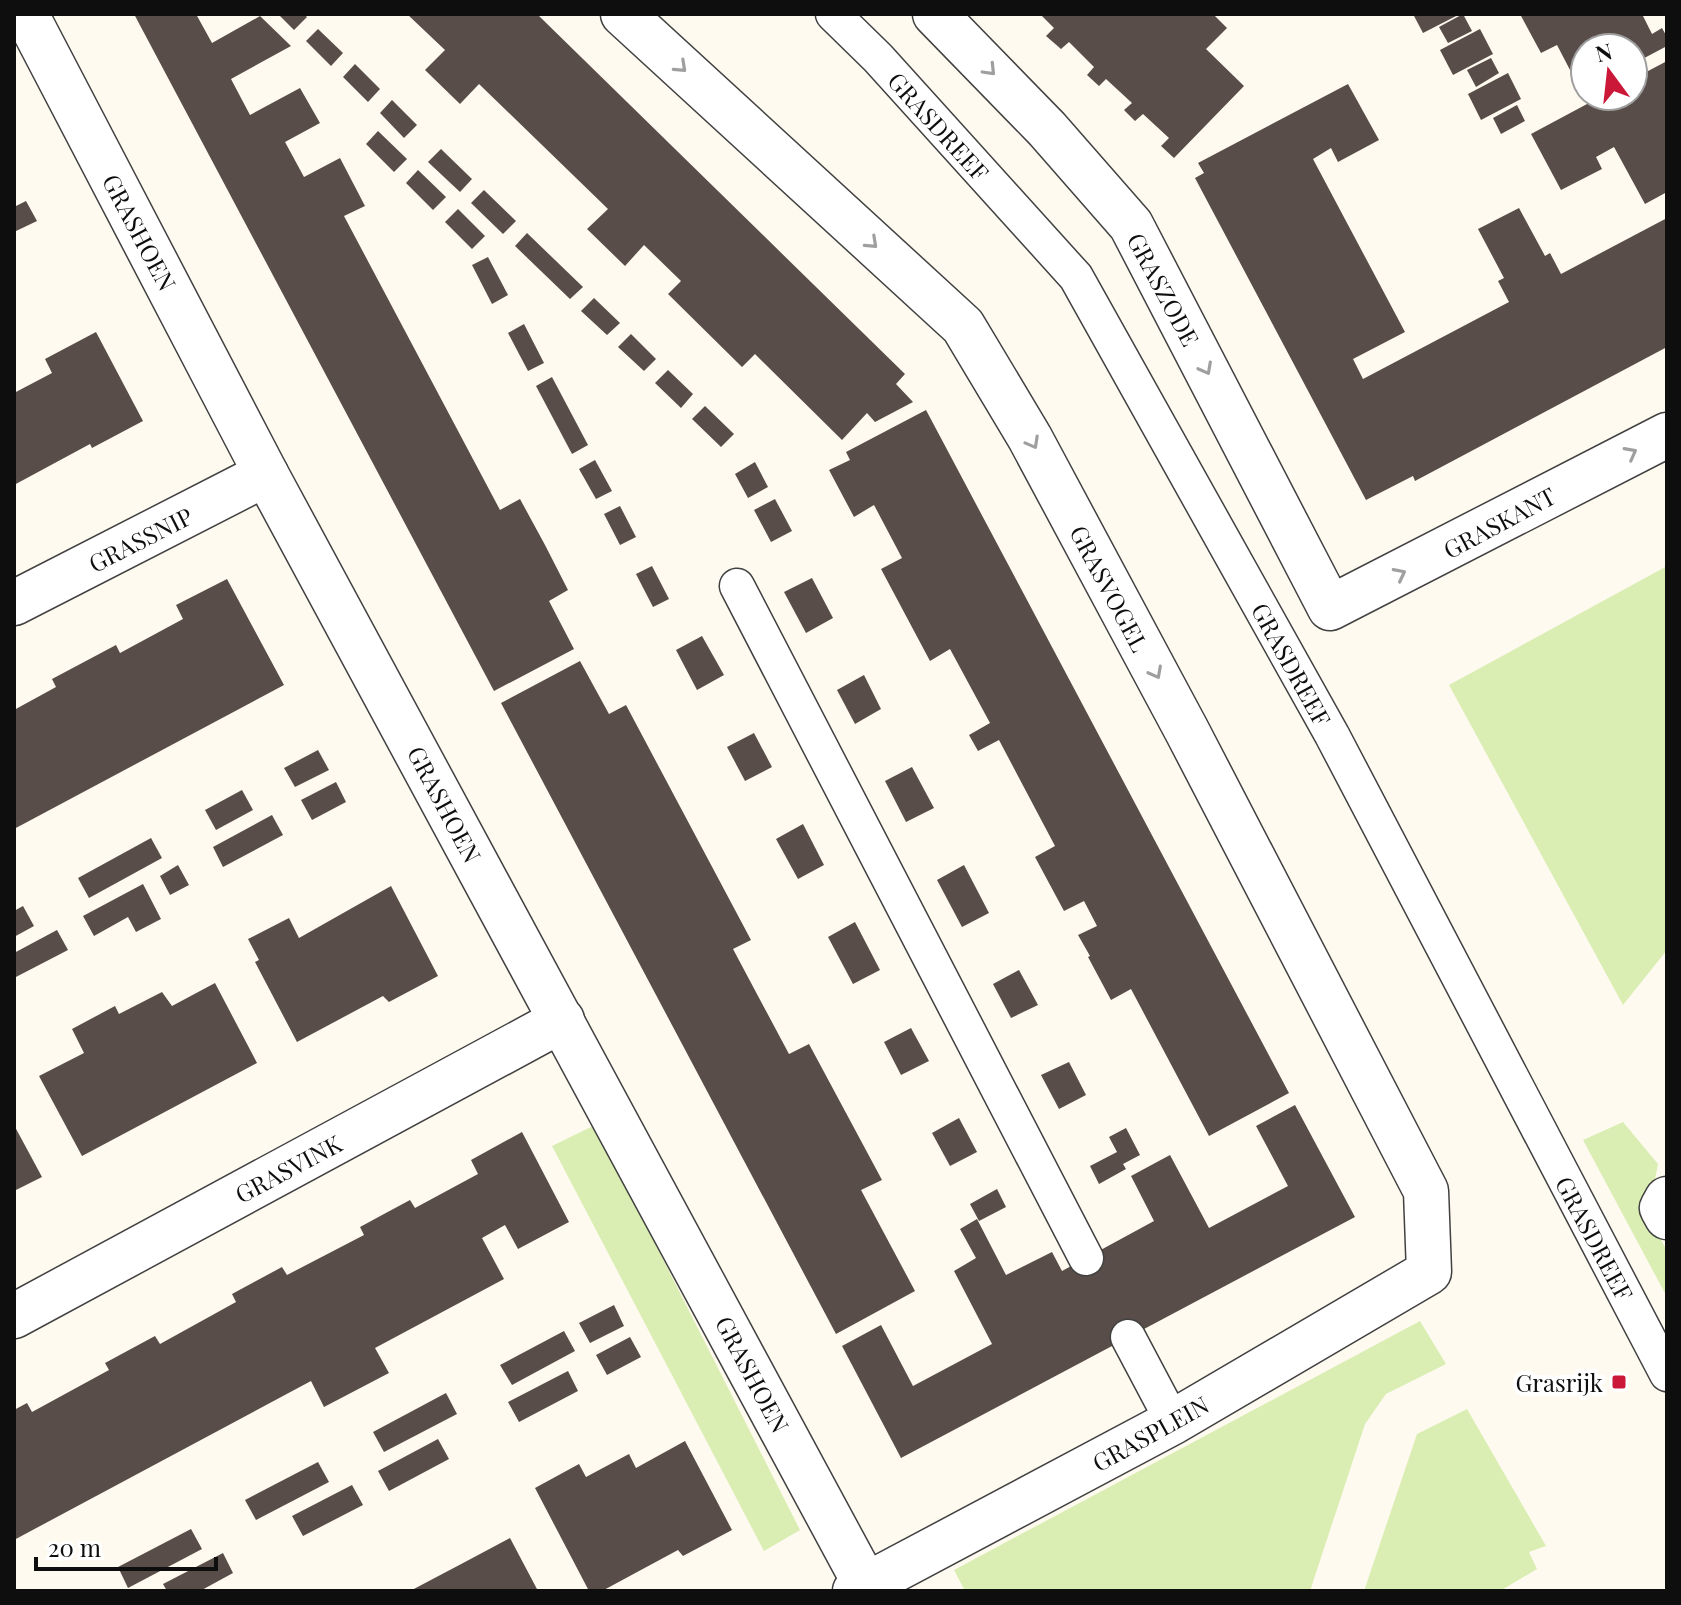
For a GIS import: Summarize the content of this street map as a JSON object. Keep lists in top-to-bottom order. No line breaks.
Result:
{"streets":{"street":["GRASHOEN","GRASZODE","GRASKANT","GRASSNIP","GRASVOGEL","GRASVINK","GRASPLEIN"],"lane":["GRASDREEF"]},"crossings":[["GRASHOEN","GRASSNIP"],["GRASHOEN","GRASVINK"],["GRASHOEN","GRASPLEIN"],["GRASZODE","GRASKANT"],["GRASVOGEL","GRASPLEIN"]],"one_way":["GRASZODE","GRASKANT","GRASVOGEL"],"places":{"transit":["Grasrijk"]},"scale_bar":"20 m","north":"top"}
